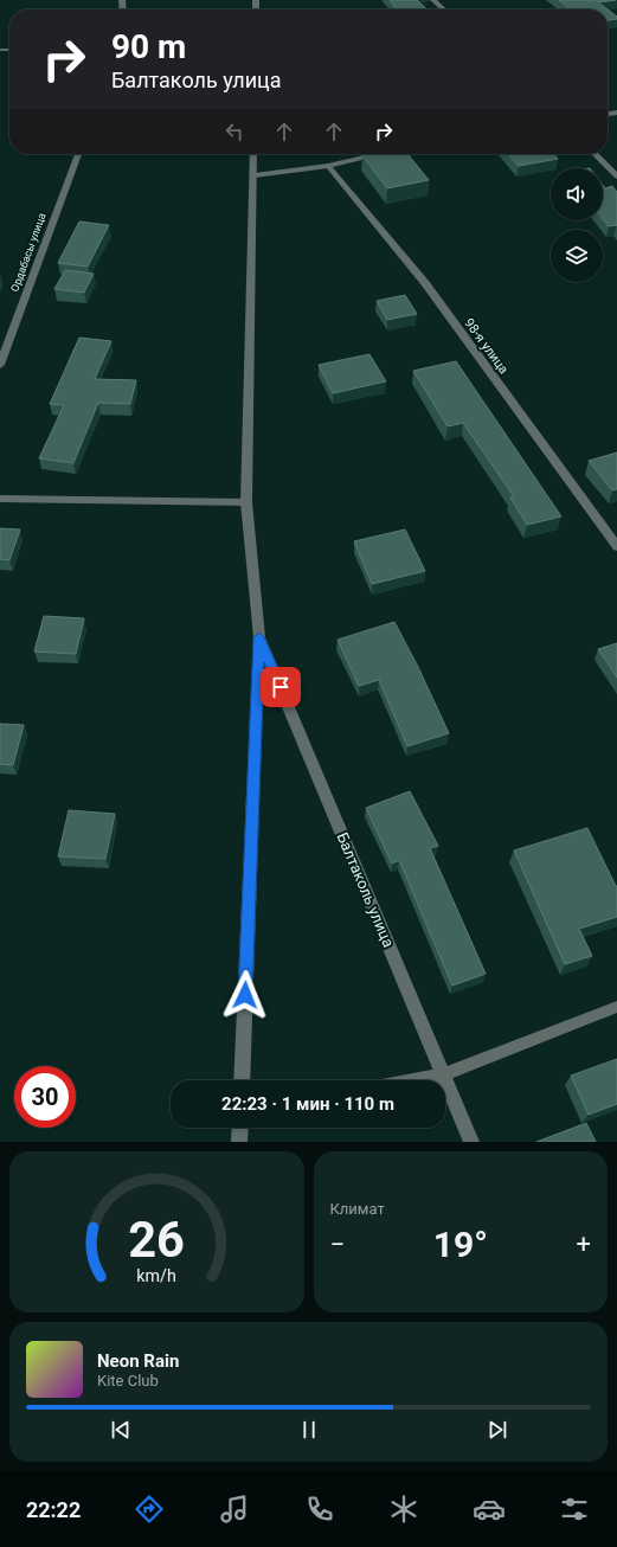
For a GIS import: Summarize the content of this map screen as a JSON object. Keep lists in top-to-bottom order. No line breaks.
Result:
{"streets":{"street":["Ордабасы улица","98-я улица","Балтаколь улица"]},"page":{"turn":["90 m","Балтаколь улица"],"limit":"30","trip":"22:23 · 1 мин · 110 m","tile":"Климат","heat":["−","19°","+"],"song":["Neon Rain","Kite Club"],"tabs":"22:22","gauge":["26","km/h"]}}
